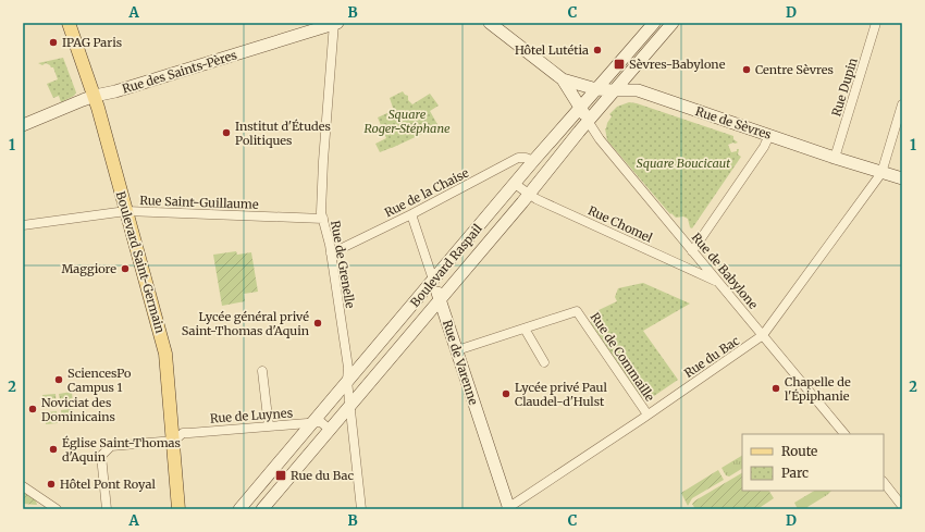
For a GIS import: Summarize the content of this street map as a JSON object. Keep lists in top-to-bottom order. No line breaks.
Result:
{"streets":{"main road":["Rue des Saints-Pères","Rue de Sèvres","Boulevard Saint-Germain","Boulevard Raspail","Rue de Varenne"],"street":["Rue Dupin","Rue de la Chaise","Rue Saint-Guillaume","Rue Chomel","Rue de Grenelle","Rue de Babylone","Rue de Commaille","Rue du Bac","Rue de Luynes"]},"crossings":[["Rue des Saints-Pères","Boulevard Saint-Germain"],["Rue des Saints-Pères","Rue de Grenelle"],["Rue Dupin","Rue de Sèvres"],["Rue de Sèvres","Boulevard Raspail"],["Rue de Sèvres","Rue de Babylone"],["Rue de Sèvres","Rue du Bac"],["Rue de la Chaise","Rue de Grenelle"],["Rue de la Chaise","Boulevard Raspail"],["Rue de la Chaise","Rue de Varenne"],["Rue Saint-Guillaume","Boulevard Saint-Germain"],["Rue Saint-Guillaume","Rue de Grenelle"],["Rue Chomel","Boulevard Raspail"],["Rue Chomel","Rue de Babylone"],["Boulevard Saint-Germain","Rue de Luynes"],["Rue de Grenelle","Boulevard Raspail"],["Boulevard Raspail","Rue de Babylone"],["Boulevard Raspail","Rue de Varenne"],["Boulevard Raspail","Rue de Luynes"],["Rue de Babylone","Rue du Bac"],["Rue de Commaille","Rue du Bac"],["Rue du Bac","Rue de Varenne"]],"parks":["Square Roger-Stéphane","Square Boucicaut"],"places":{"other":["IPAG Paris","Hôtel Lutétia","Centre Sèvres","Institut d'Études Politiques","Maggiore","Lycée général privé Saint-Thomas d'Aquin","SciencesPo Campus 1","Chapelle de l'Épiphanie","Lycée privé Paul Claudel-d'Hulst","Noviciat des Dominicains","Église Saint-Thomas d'Aquin","Hôtel Pont Royal"],"transit":["Sèvres-Babylone","Rue du Bac"]},"legend":["Route","Parc"],"grid":{"columns":["A","B","C","D"],"rows":["1","2"]}}
